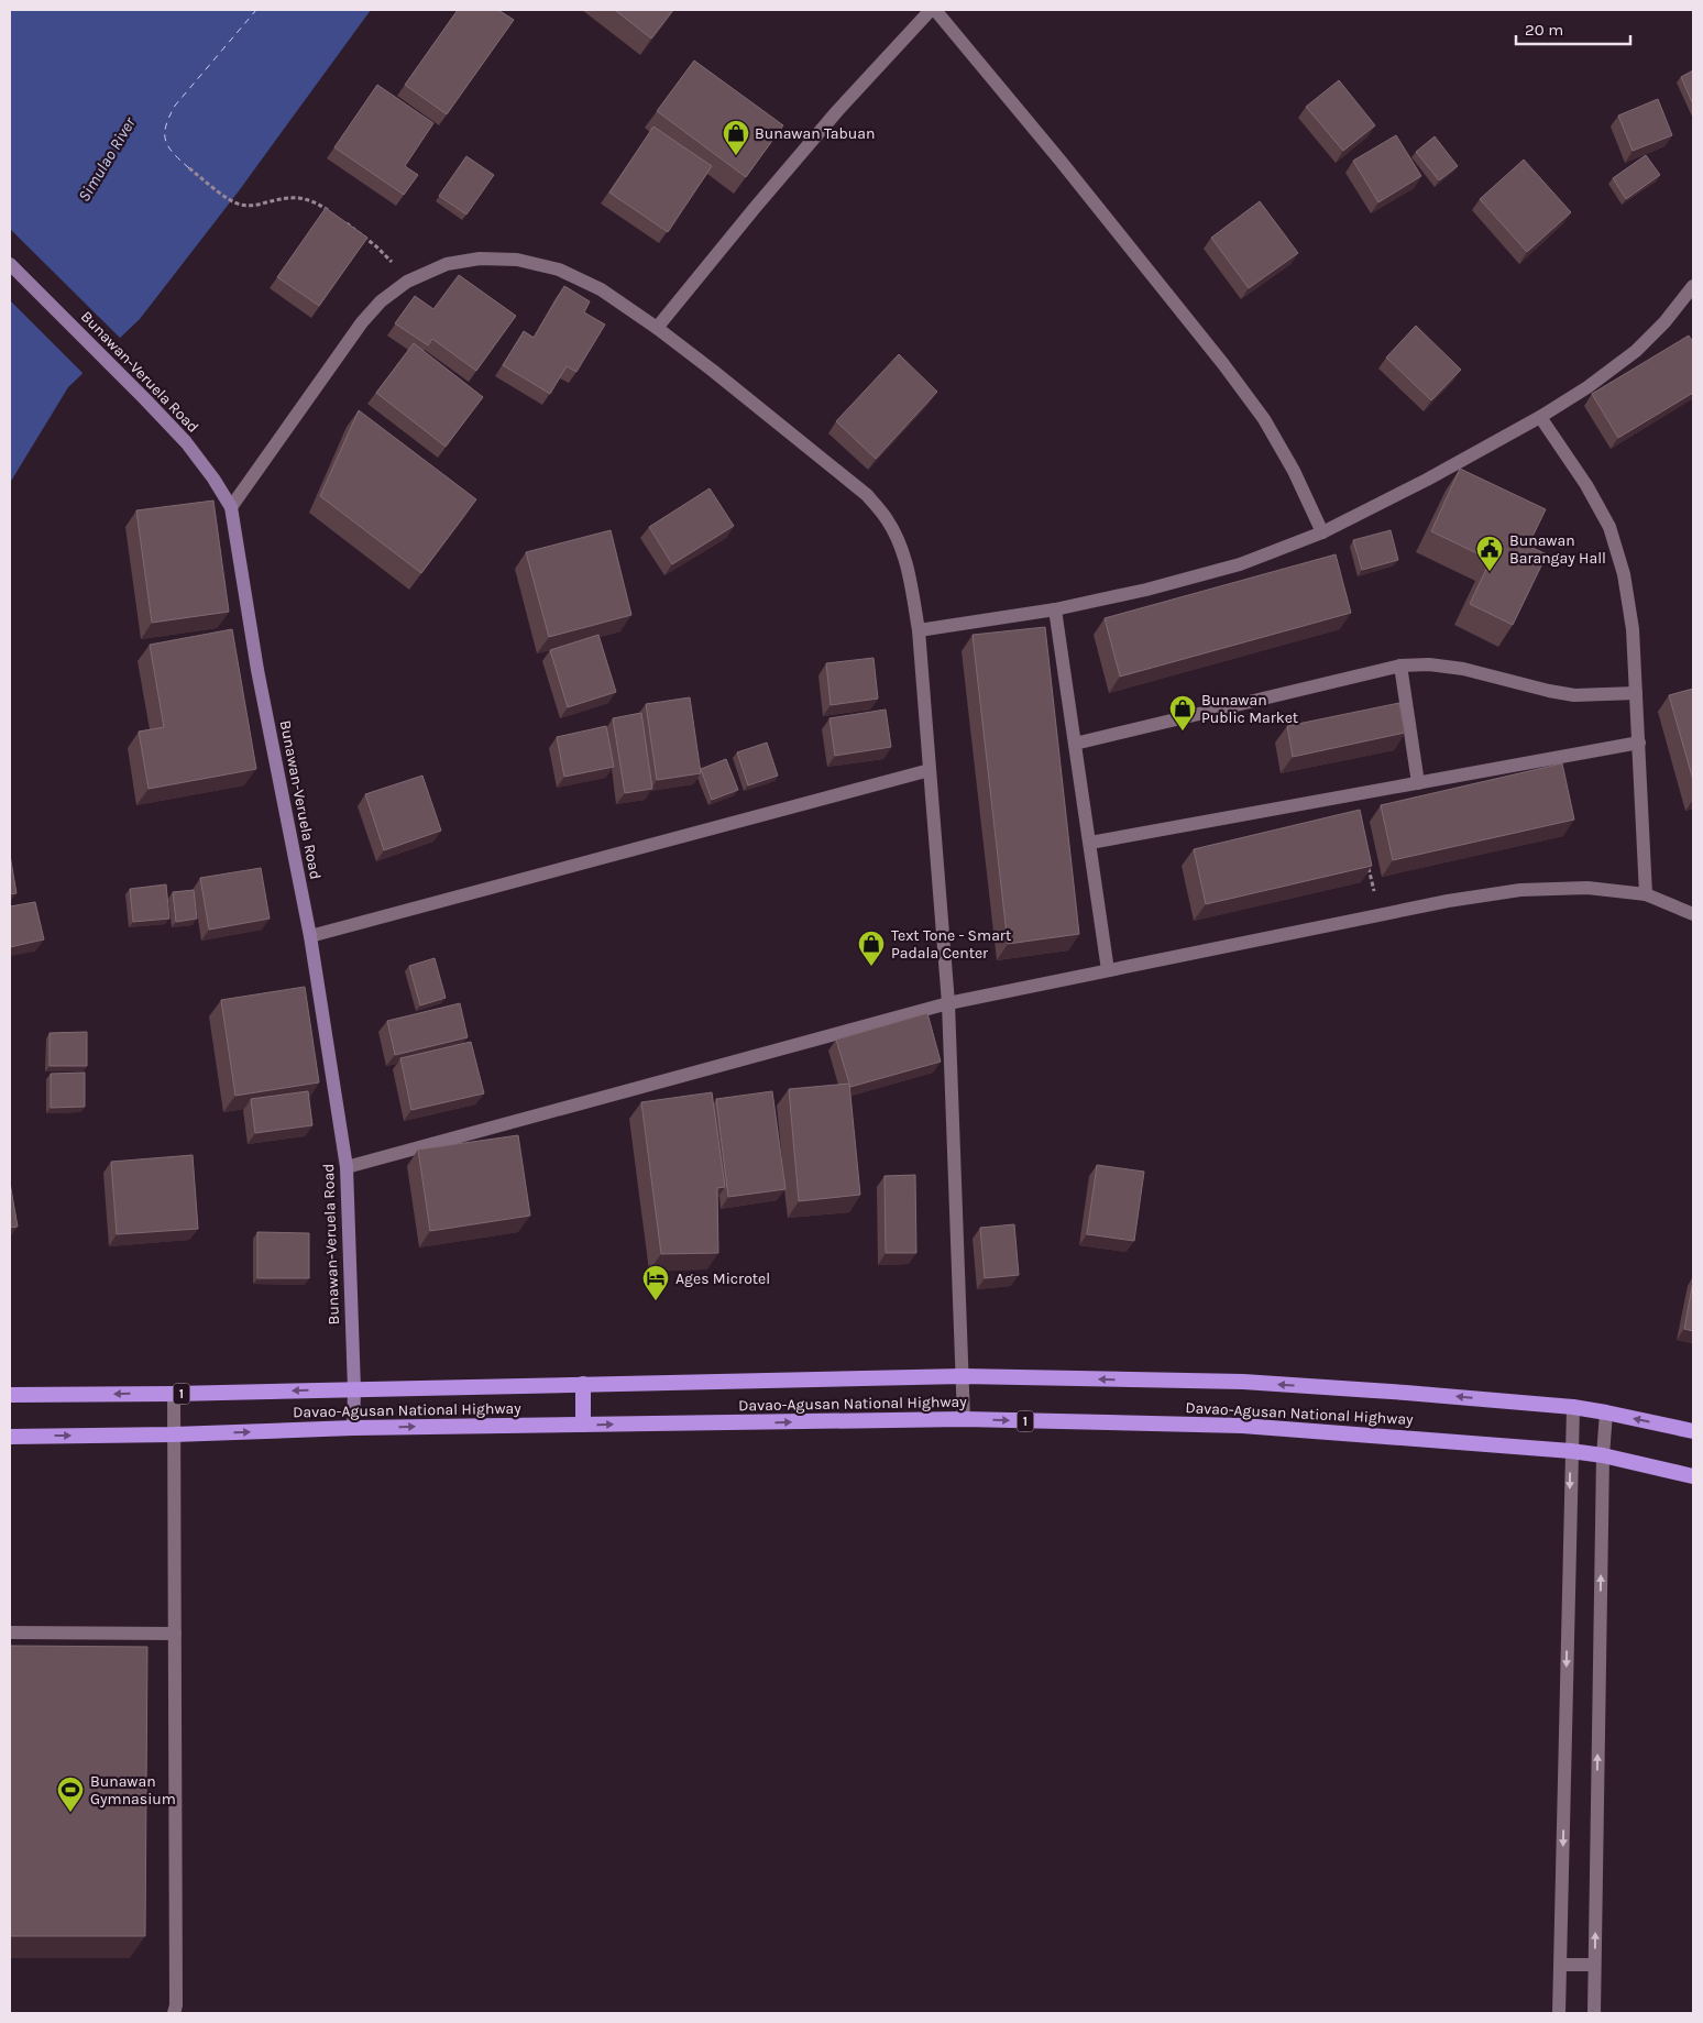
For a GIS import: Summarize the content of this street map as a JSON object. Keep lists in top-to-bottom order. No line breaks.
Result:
{"streets":{"highway":["1","Davao-Agusan National Highway"],"main road":["Bunawan-Veruela Road"]},"crossings":[["Bunawan-Veruela Road","Davao-Agusan National Highway"]],"water":["Simulao River"],"places":{"shop":["Bunawan Tabuan","Bunawan Public Market","Text Tone - Smart Padala Center"],"public building":["Bunawan Barangay Hall"],"hotel":["Ages Microtel"],"sports":["Bunawan Gymnasium"]},"scale_bar":"20 m"}
